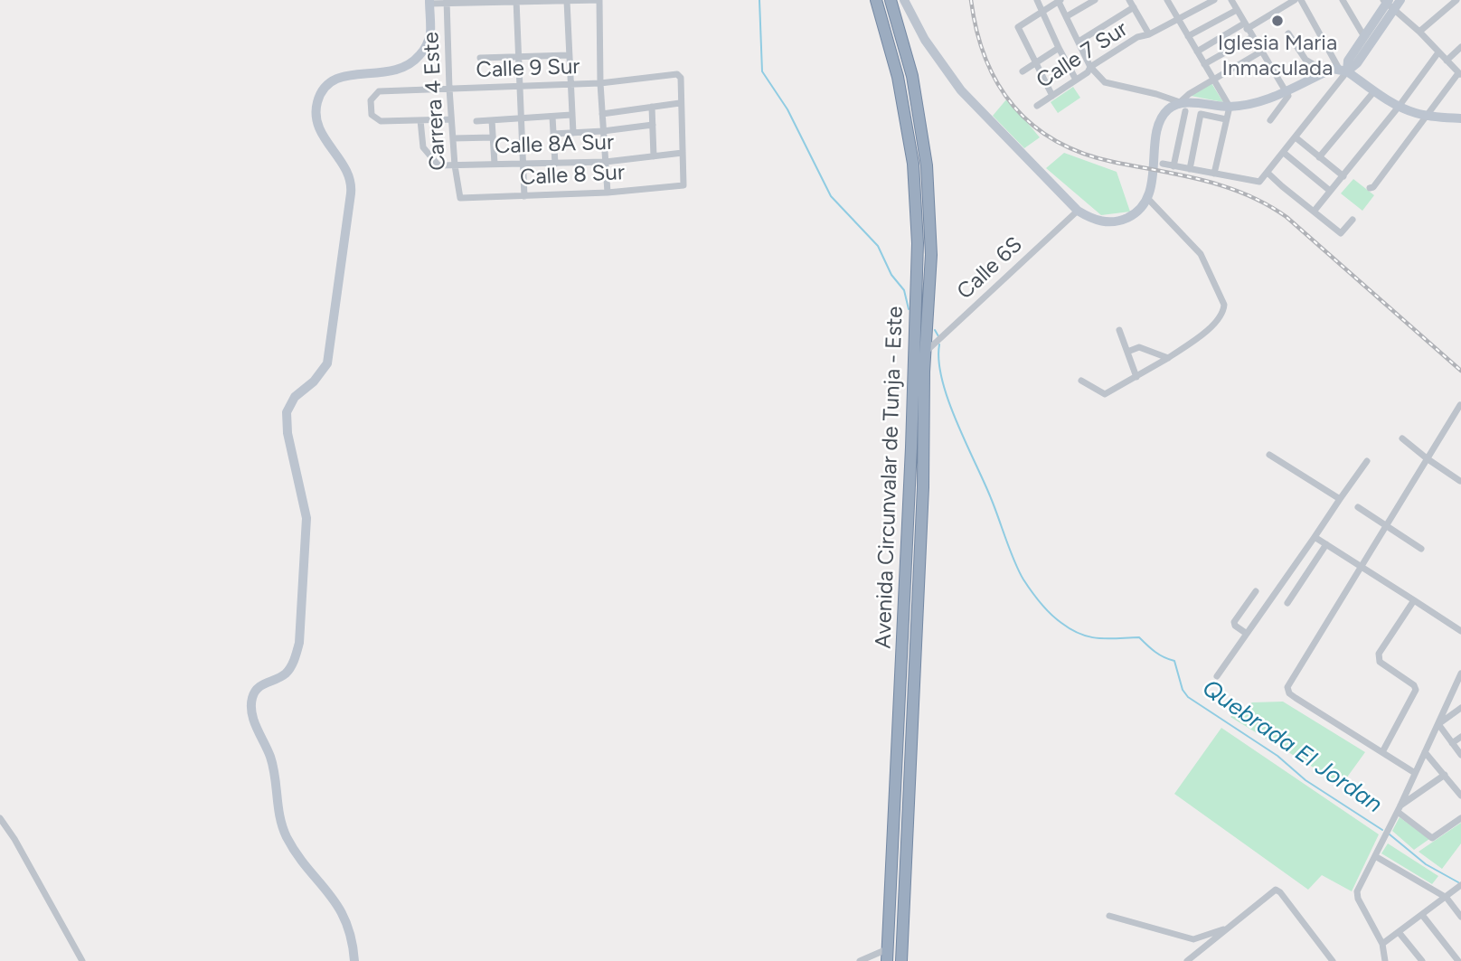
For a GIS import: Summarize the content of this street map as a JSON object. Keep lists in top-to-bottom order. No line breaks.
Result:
{"streets":{"highway":["Avenida Circunvalar de Tunja - Este"],"street":["Calle 7 Sur","Calle 9 Sur","Carrera 4 Este","Calle 8A Sur","Calle 8 Sur","Calle 6S"]},"crossings":[["Calle 9 Sur","Carrera 4 Este"],["Calle 9 Sur","Calle 8A Sur"],["Carrera 4 Este","Calle 8A Sur"],["Carrera 4 Este","Calle 8 Sur"],["Calle 8A Sur","Calle 8 Sur"],["Calle 6S","Avenida Circunvalar de Tunja - Este"]],"water":["Quebrada El Jordan"],"places":["Iglesia Maria Inmaculada"]}
